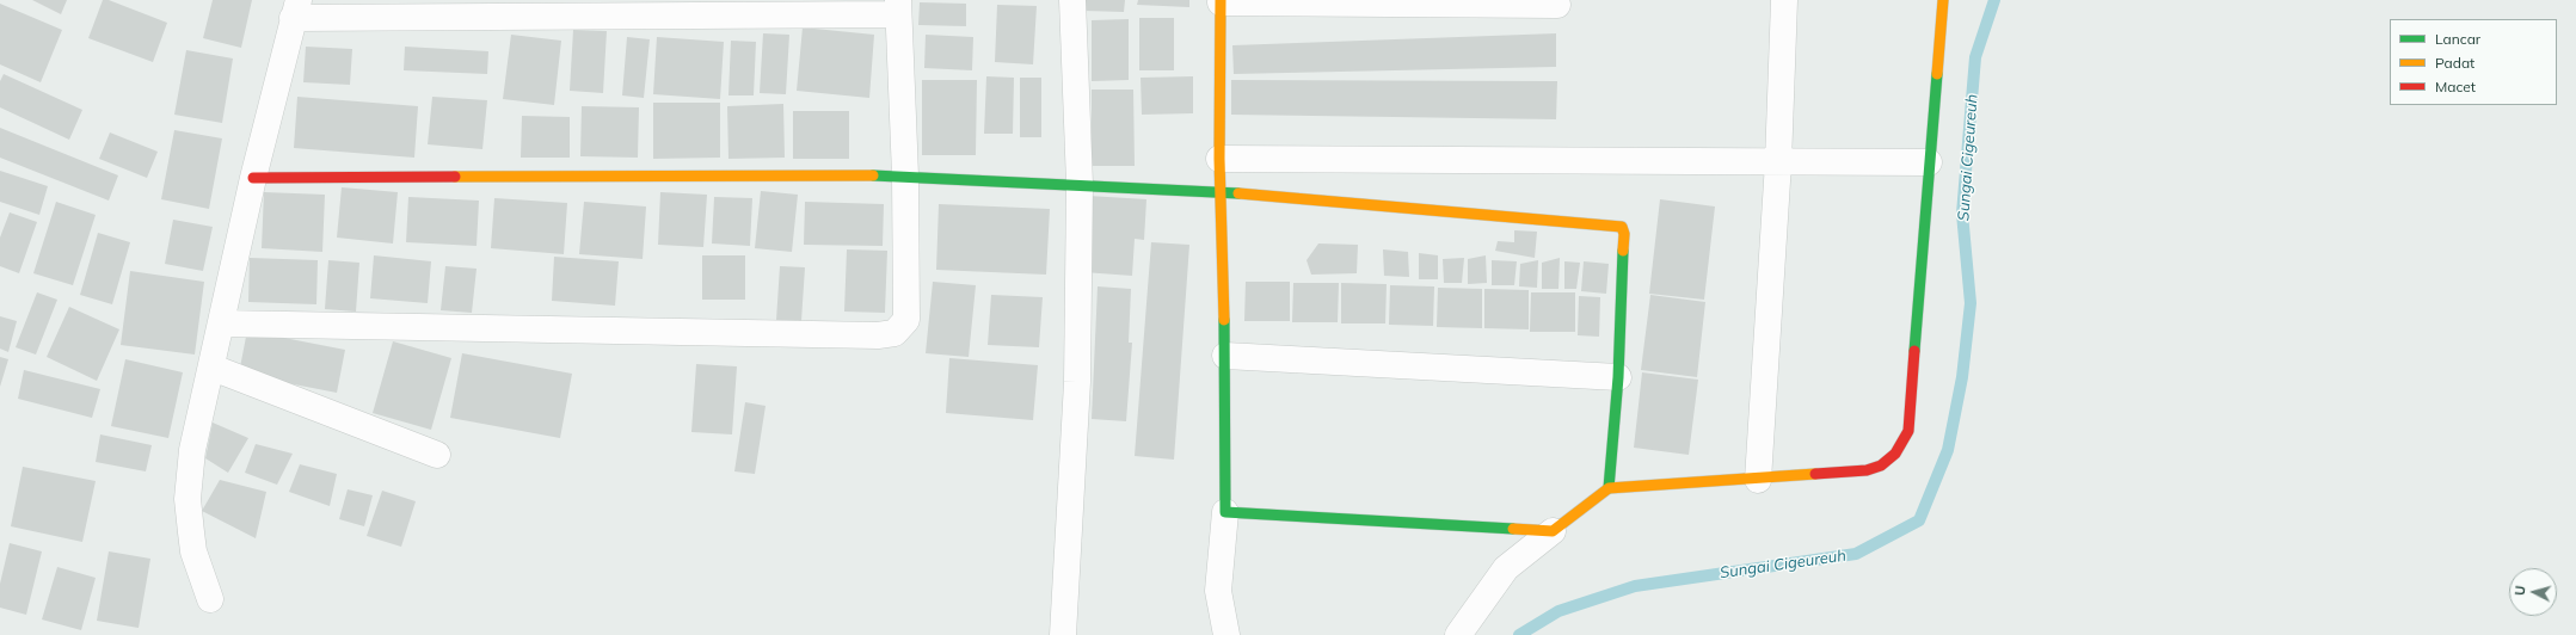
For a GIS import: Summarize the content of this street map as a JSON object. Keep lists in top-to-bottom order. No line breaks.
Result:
{"water":["Sungai Cigeureuh"],"legend":["Lancar","Padat","Macet"],"north":"left"}
